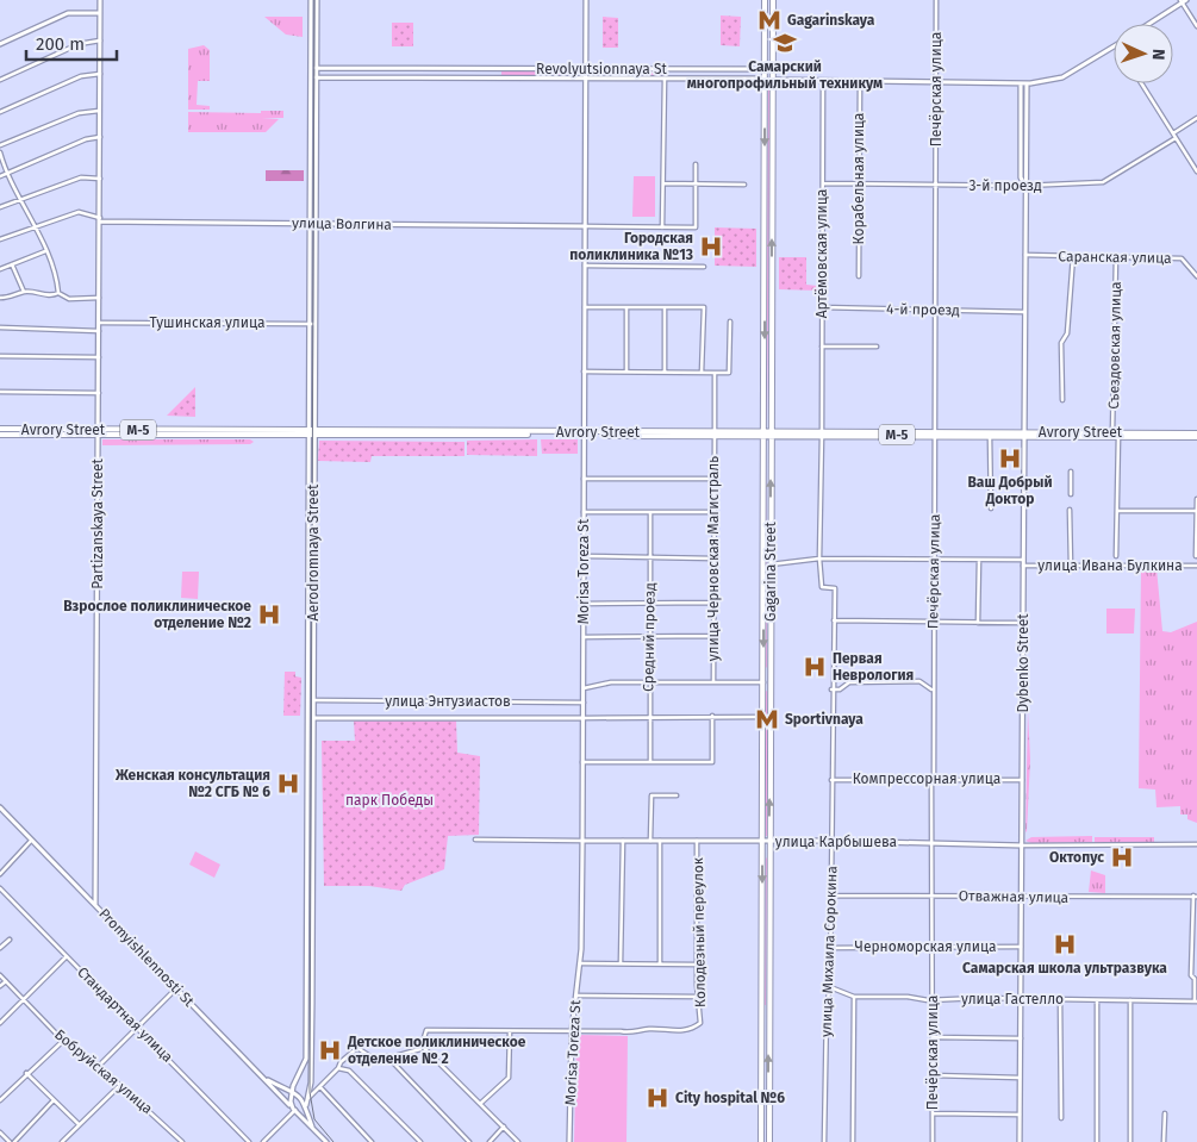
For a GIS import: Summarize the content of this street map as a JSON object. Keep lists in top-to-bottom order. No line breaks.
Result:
{"streets":{"main road":["Revolyutsionnaya St","улица Волгина","Avrory Street","М-5","Partizanskaya Street","Aerodromnaya Street","Morisa Toreza St","Gagarina Street","Dybenko Street","улица Энтузиастов","улица Карбышева","Promyishlennosti St"],"street":["Печёрская улица","Корабельная улица","3-й проезд","Артёмовская улица","Саранская улица","4-й проезд","Тушинская улица","Съездовская улица","улица Черновская Магистраль","улица Ивана Булкина","Средний проезд","Компрессорная улица","Отважная улица","Колодезный переулок","Черноморская улица","улица Михаила Сорокина","улица Гастелло","Стандартная улица","Бобруйская улица"]},"crossings":[["Revolyutsionnaya St","Aerodromnaya Street"],["Revolyutsionnaya St","Morisa Toreza St"],["Revolyutsionnaya St","Gagarina Street"],["Печёрская улица","3-й проезд"],["Печёрская улица","4-й проезд"],["Печёрская улица","Avrory Street"],["Печёрская улица","улица Ивана Булкина"],["Печёрская улица","Компрессорная улица"],["Печёрская улица","улица Карбышева"],["Печёрская улица","Отважная улица"],["Печёрская улица","Черноморская улица"],["Печёрская улица","улица Гастелло"],["Корабельная улица","3-й проезд"],["3-й проезд","Артёмовская улица"],["3-й проезд","Dybenko Street"],["улица Волгина","Partizanskaya Street"],["улица Волгина","Aerodromnaya Street"],["улица Волгина","Morisa Toreza St"],["Артёмовская улица","4-й проезд"],["Артёмовская улица","Avrory Street"],["Артёмовская улица","улица Ивана Булкина"],["Артёмовская улица","улица Михаила Сорокина"],["Саранская улица","Съездовская улица"],["Саранская улица","Dybenko Street"],["4-й проезд","Dybenko Street"],["Тушинская улица","Partizanskaya Street"],["Тушинская улица","Aerodromnaya Street"],["Съездовская улица","Avrory Street"],["Avrory Street","Partizanskaya Street"],["Avrory Street","Aerodromnaya Street"],["Avrory Street","улица Черновская Магистраль"],["Avrory Street","Morisa Toreza St"],["Avrory Street","Gagarina Street"],["Avrory Street","Dybenko Street"],["Partizanskaya Street","Promyishlennosti St"],["Aerodromnaya Street","улица Энтузиастов"],["Aerodromnaya Street","Promyishlennosti St"],["улица Ивана Булкина","Gagarina Street"],["улица Ивана Булкина","Dybenko Street"],["улица Ивана Булкина","улица Михаила Сорокина"],["Morisa Toreza St","улица Энтузиастов"],["Morisa Toreza St","улица Карбышева"],["Morisa Toreza St","Колодезный переулок"],["Gagarina Street","улица Карбышева"],["Dybenko Street","Компрессорная улица"],["Dybenko Street","улица Карбышева"],["Dybenko Street","Отважная улица"],["Dybenko Street","Черноморская улица"],["Dybenko Street","улица Гастелло"],["Компрессорная улица","улица Михаила Сорокина"],["улица Карбышева","Колодезный переулок"],["улица Карбышева","улица Михаила Сорокина"],["Отважная улица","улица Михаила Сорокина"],["Черноморская улица","улица Михаила Сорокина"],["улица Михаила Сорокина","улица Гастелло"]],"parks":["парк Победы"],"places":{"metro station":["Gagarinskaya","Sportivnaya"],"school or university":["Самарский многопрофильный техникум"],"hospital":["Городская поликлиника №13","Ваш Добрый Доктор","Взрослое поликлиническое отделение №2","Первая Неврология","Женская консультация №2 СГБ № 6","Октопус","Самарская школа ультразвука","Детское поликлиническое отделение № 2","City hospital №6"]},"scale_bar":"200 m","north":"right"}
